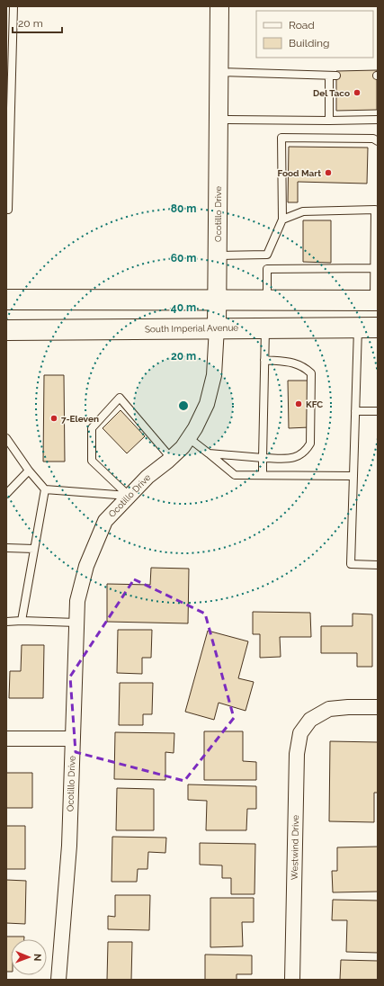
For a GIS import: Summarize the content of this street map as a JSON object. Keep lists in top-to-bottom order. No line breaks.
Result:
{"streets":{"highway":["South Imperial Avenue"],"street":["Ocotillo Drive","Westwind Drive"]},"crossings":[["Ocotillo Drive","South Imperial Avenue"]],"places":["Del Taco","Food Mart","KFC","7-Eleven"],"legend":["Road","Building"],"scale_bar":"20 m","north":"right","rings":["80 m","60 m","40 m","20 m"]}
